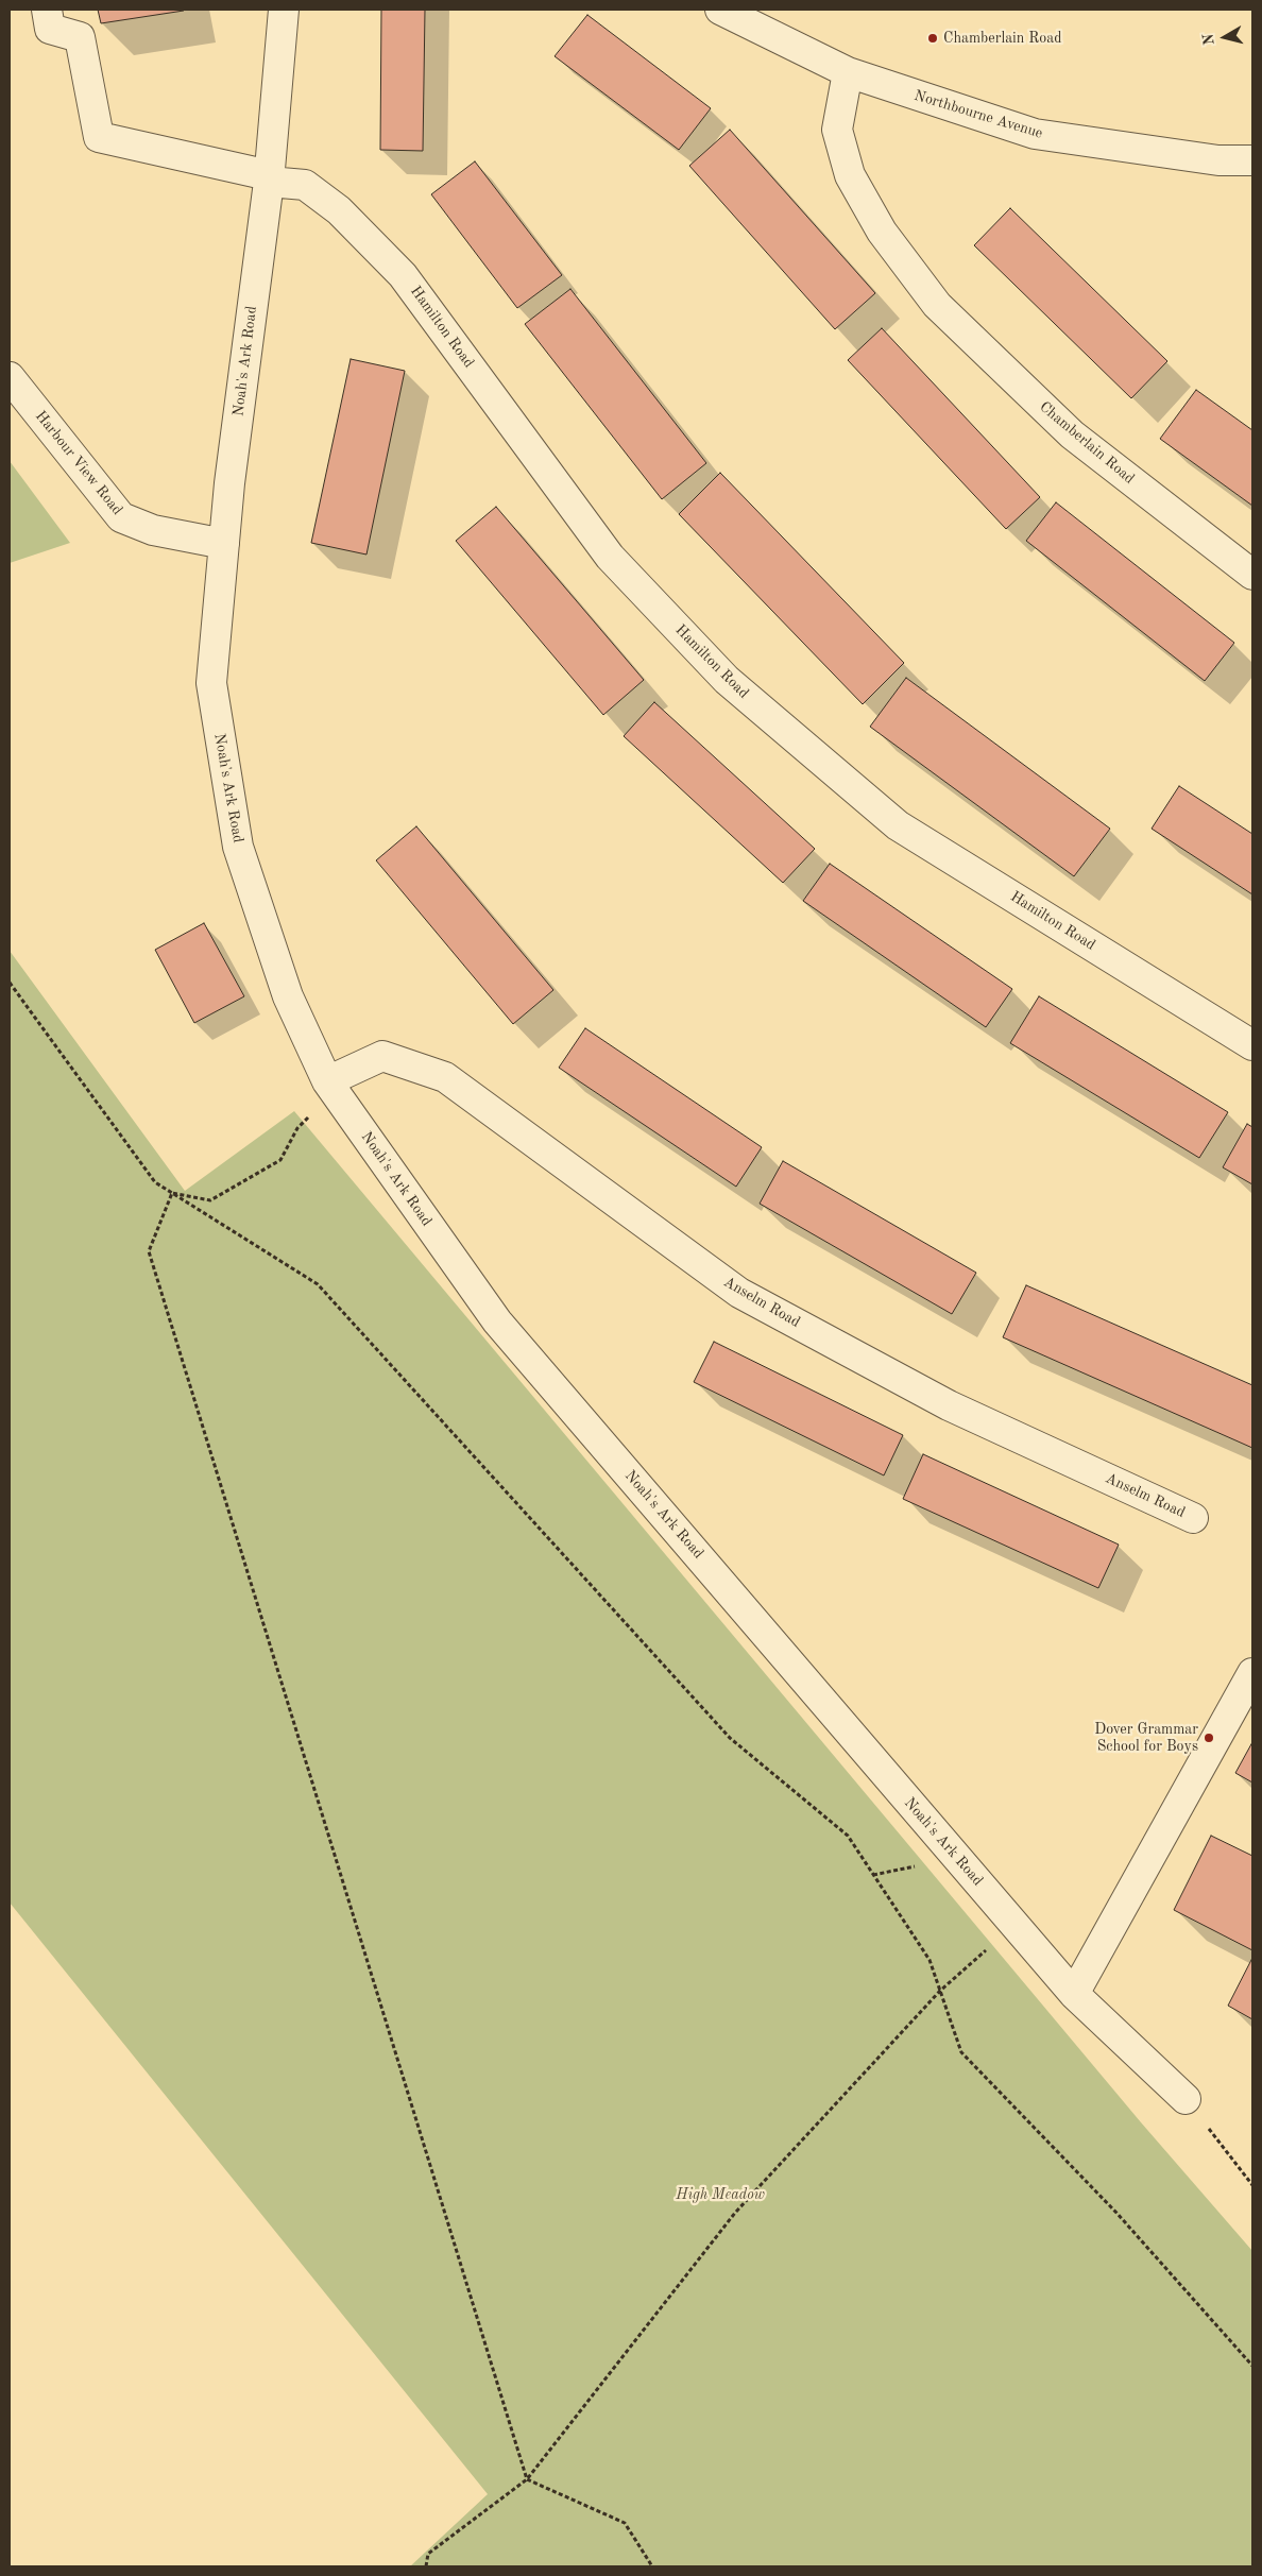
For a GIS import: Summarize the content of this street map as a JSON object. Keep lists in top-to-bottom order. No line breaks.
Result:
{"streets":{"street":["Northbourne Avenue","Hamilton Road","Noah's Ark Road","Chamberlain Road","Harbour View Road","Anselm Road"]},"crossings":[["Northbourne Avenue","Chamberlain Road"],["Hamilton Road","Noah's Ark Road"],["Noah's Ark Road","Harbour View Road"],["Noah's Ark Road","Anselm Road"]],"parks":["High Meadow"],"places":["Chamberlain Road","Dover Grammar School for Boys"],"north":"left"}
